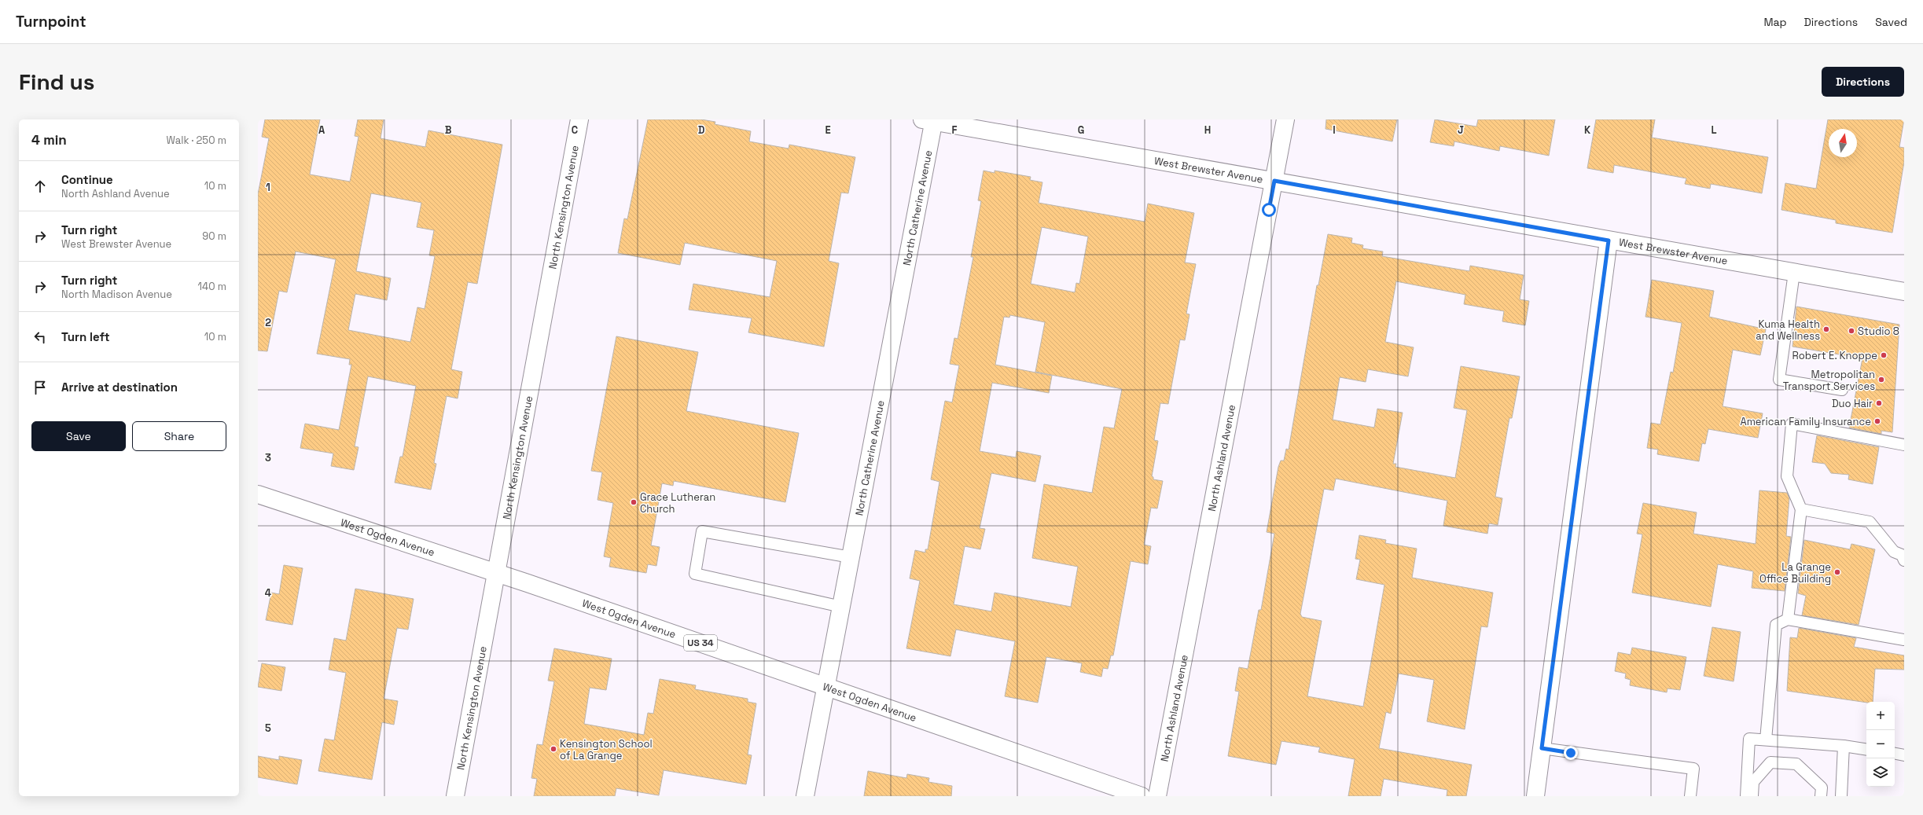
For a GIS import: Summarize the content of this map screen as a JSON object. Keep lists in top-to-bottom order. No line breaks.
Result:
{"streets":{"street":["West Brewster Avenue","North Kensington Avenue","North Catherine Avenue","North Ashland Avenue","West Ogden Avenue","US 34"]},"crossings":[["West Brewster Avenue","North Catherine Avenue"],["West Brewster Avenue","North Ashland Avenue"],["North Kensington Avenue","West Ogden Avenue"],["North Catherine Avenue","West Ogden Avenue"]],"places":["Kuma Health and Wellness","Studio 8","Robert E. Knoppe","Metropolitan Transport Services","Duo Hair","American Family Insurance","Grace Lutheran Church","La Grange Office Building","Kensington School of La Grange"],"north":"top","page":{"header":"Turnpoint","nav":["Map","Directions","Saved"],"buttons":["Directions",["Save","Share"]],"title":"Find us","heading":["4 min","Walk · 250 m"],"list":[["Continue","North Ashland Avenue","10 m"],["Turn right","West Brewster Avenue","90 m"],["Turn right","North Madison Avenue","140 m"],["Turn left","10 m"],"Arrive at destination"],"map_buttons":["+","−"]},"grid":{"columns":["A","B","C","D","E","F","G","H","I","J","K","L"],"rows":["1","2","3","4","5"]}}
